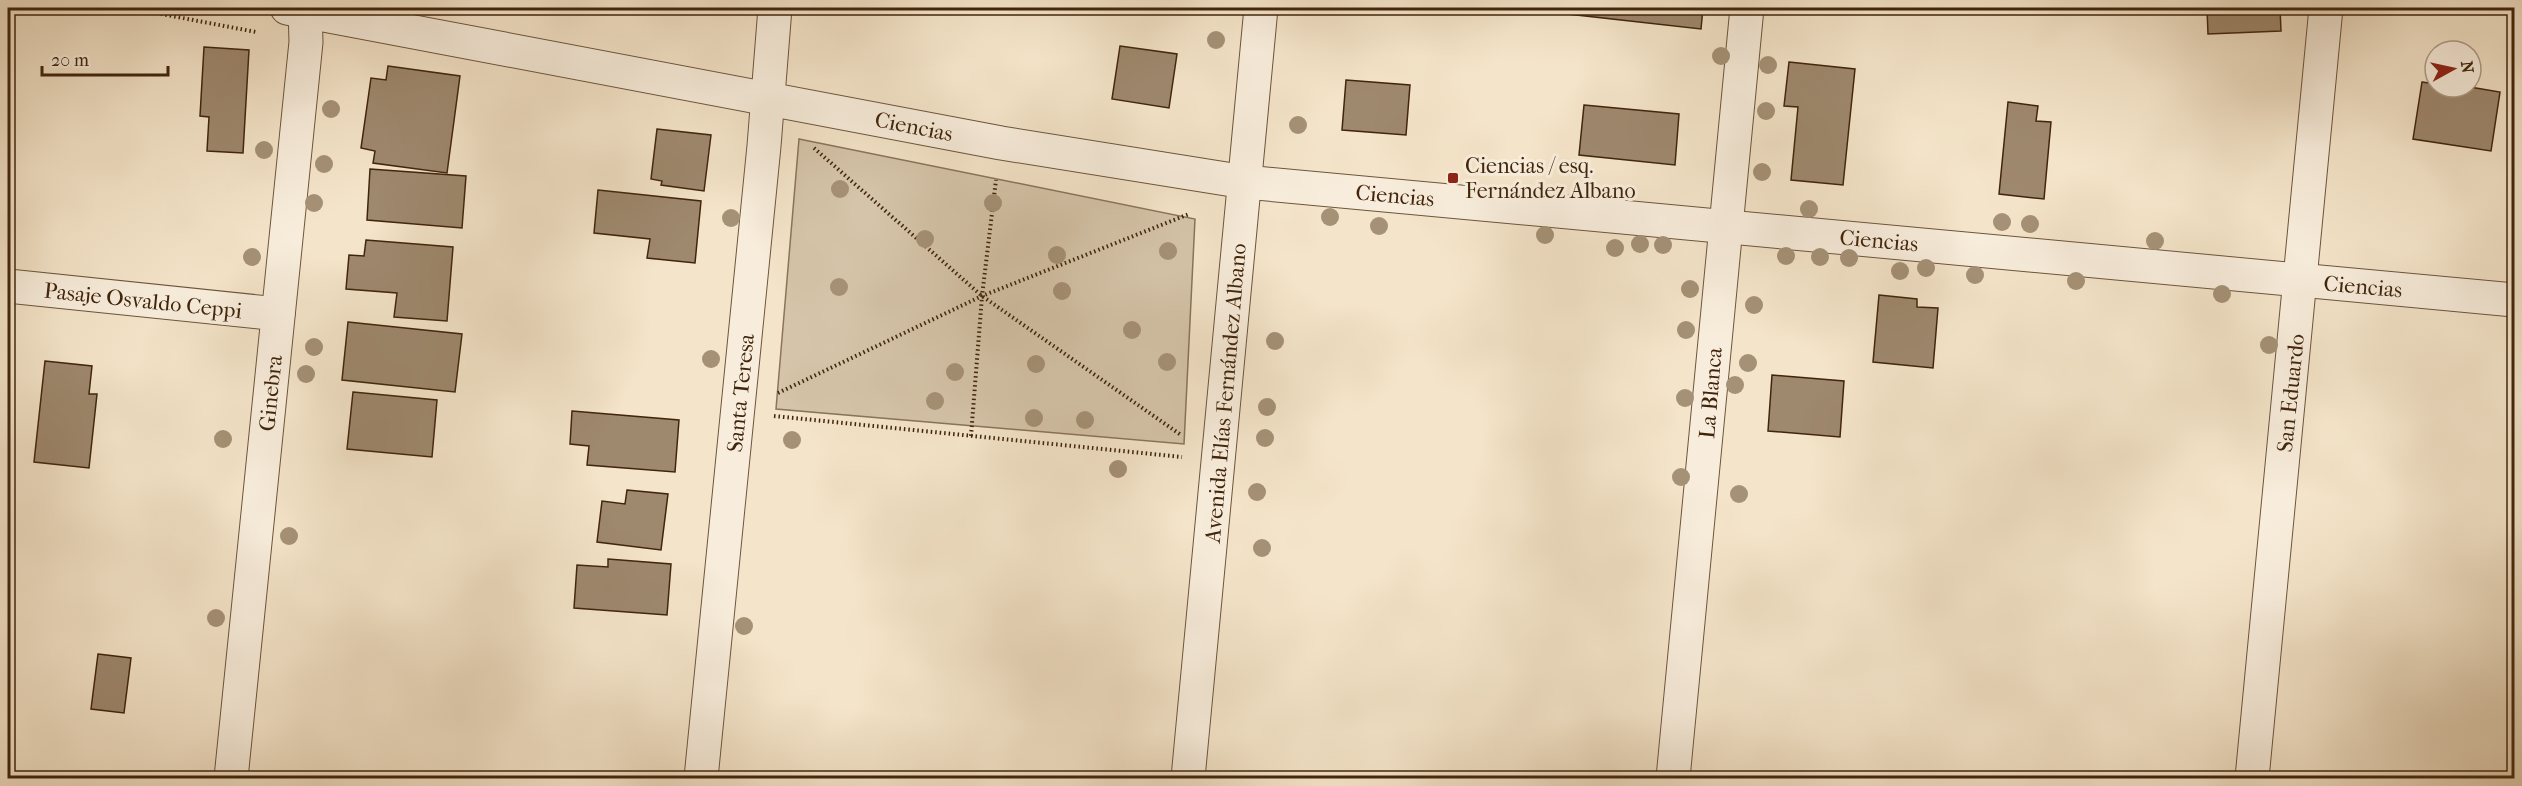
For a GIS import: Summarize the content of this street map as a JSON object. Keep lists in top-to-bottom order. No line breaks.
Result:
{"streets":{"street":["Ciencias","Pasaje Osvaldo Ceppi","Ginebra","Santa Teresa","Avenida Elías Fernández Albano","La Blanca","San Eduardo"]},"crossings":[["Ciencias","Ginebra"],["Ciencias","Santa Teresa"],["Ciencias","Avenida Elías Fernández Albano"],["Ciencias","La Blanca"],["Ciencias","San Eduardo"],["Pasaje Osvaldo Ceppi","Ginebra"]],"places":{"transit":["Ciencias / esq. Fernández Albano"]},"scale_bar":"20 m","north":"right"}
